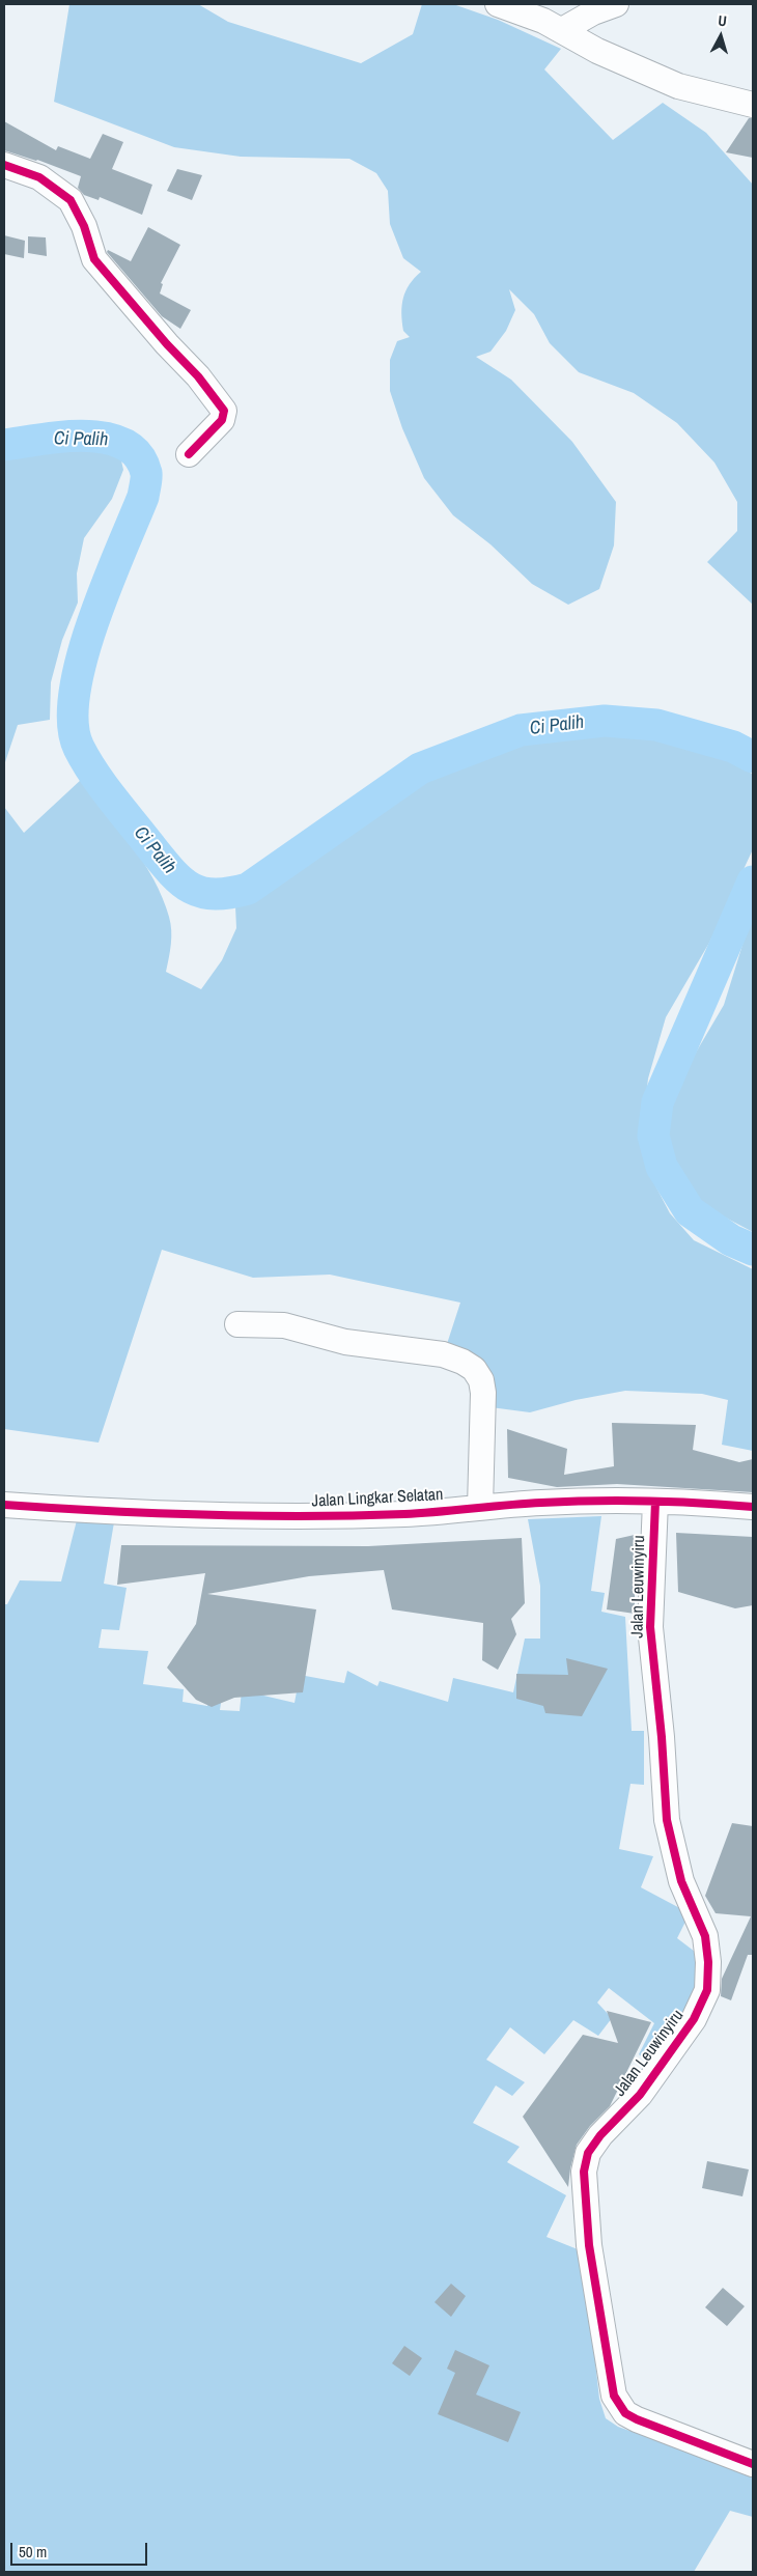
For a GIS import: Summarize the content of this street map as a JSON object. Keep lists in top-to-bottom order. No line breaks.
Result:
{"streets":{"street":["Jalan Lingkar Selatan","Jalan Leuwinyiru"]},"crossings":[["Jalan Lingkar Selatan","Jalan Leuwinyiru"]],"water":["Ci Palih"],"scale_bar":"50 m","north":"top"}
